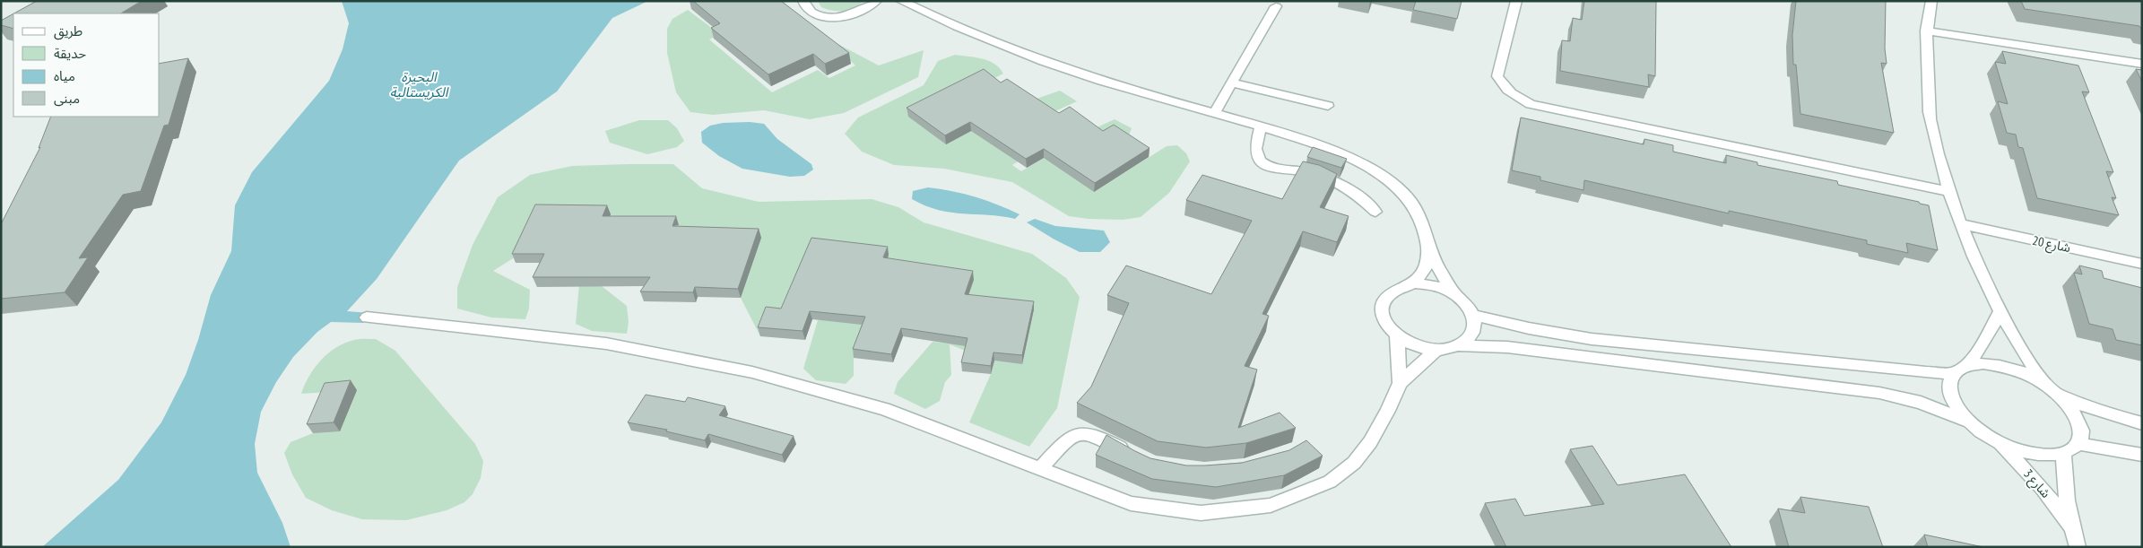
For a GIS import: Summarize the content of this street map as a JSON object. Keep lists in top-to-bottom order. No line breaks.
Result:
{"streets":{"street":["شارع 20","شارع 3"]},"water":["البحيرة الكريستالية"],"legend":["طريق","حديقة","مياه","مبنى"]}
